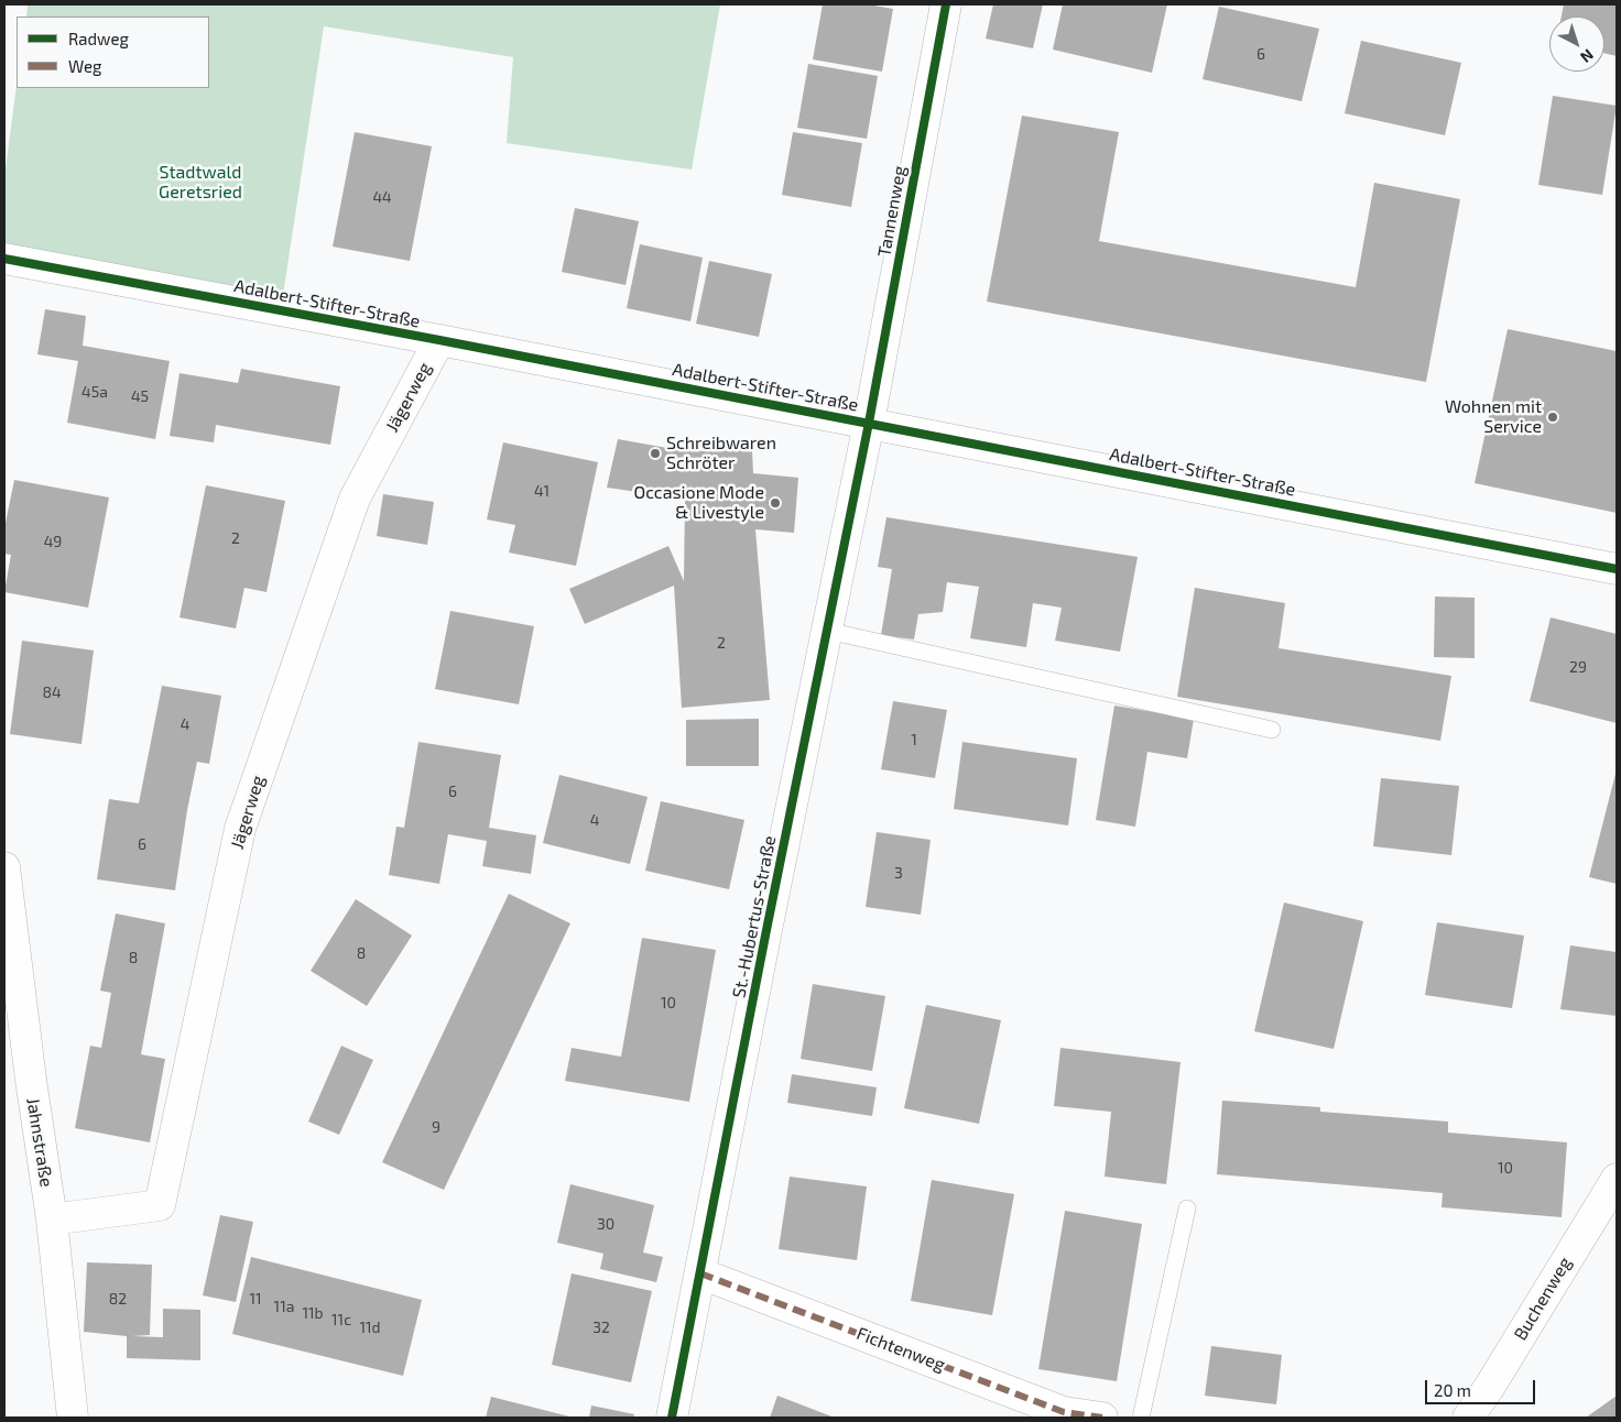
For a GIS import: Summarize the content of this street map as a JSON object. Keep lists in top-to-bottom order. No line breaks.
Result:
{"streets":{"street":["Tannenweg","Adalbert-Stifter-Straße","Jägerweg","St.-Hubertus-Straße","Jahnstraße","Buchenweg","Fichtenweg"]},"crossings":[["Tannenweg","Adalbert-Stifter-Straße"],["Tannenweg","St.-Hubertus-Straße"],["Adalbert-Stifter-Straße","Jägerweg"],["Adalbert-Stifter-Straße","St.-Hubertus-Straße"],["Jägerweg","Jahnstraße"],["St.-Hubertus-Straße","Fichtenweg"]],"parks":["Stadtwald Geretsried"],"places":["Wohnen mit Service","Schreibwaren Schröter","Occasione Mode & Livestyle"],"house_numbers":["6","44","45a","45","41","2","49","2","29","84","4","1","6","4","6","3","8","8","10","9","10","30","82","11","11a","11b","11c","11d","32"],"legend":["Radweg","Weg"],"scale_bar":"20 m","north":"bottom right"}
